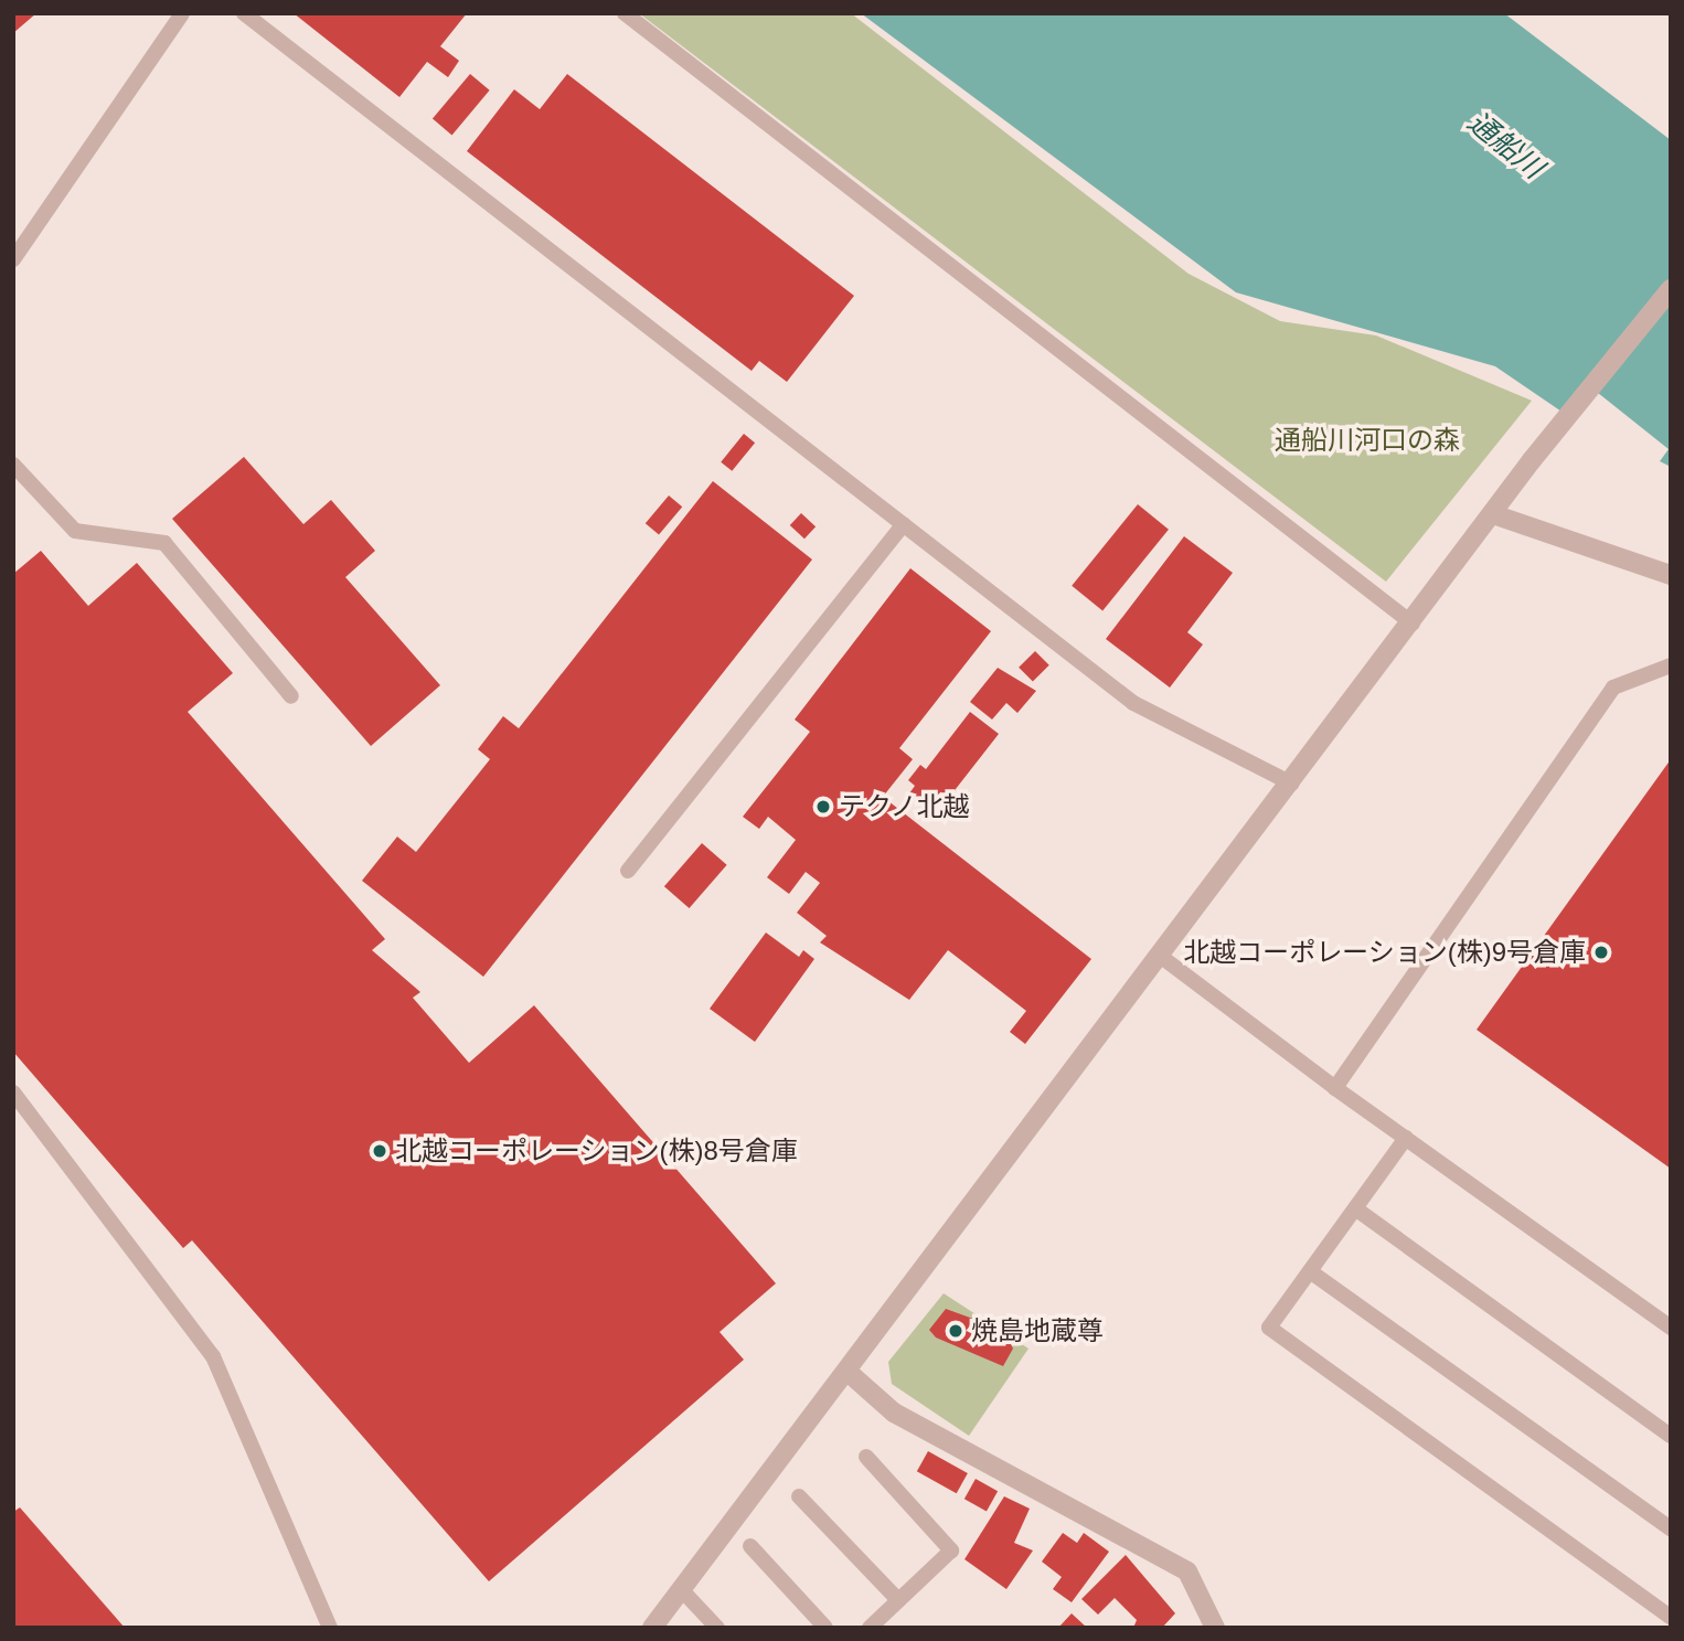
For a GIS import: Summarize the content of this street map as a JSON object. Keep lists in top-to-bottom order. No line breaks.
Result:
{"water":["通船川"],"parks":["通船川河口の森"],"places":["テクノ北越","北越コーポレーション(株)9号倉庫","北越コーポレーション(株)8号倉庫","焼島地蔵尊"]}
